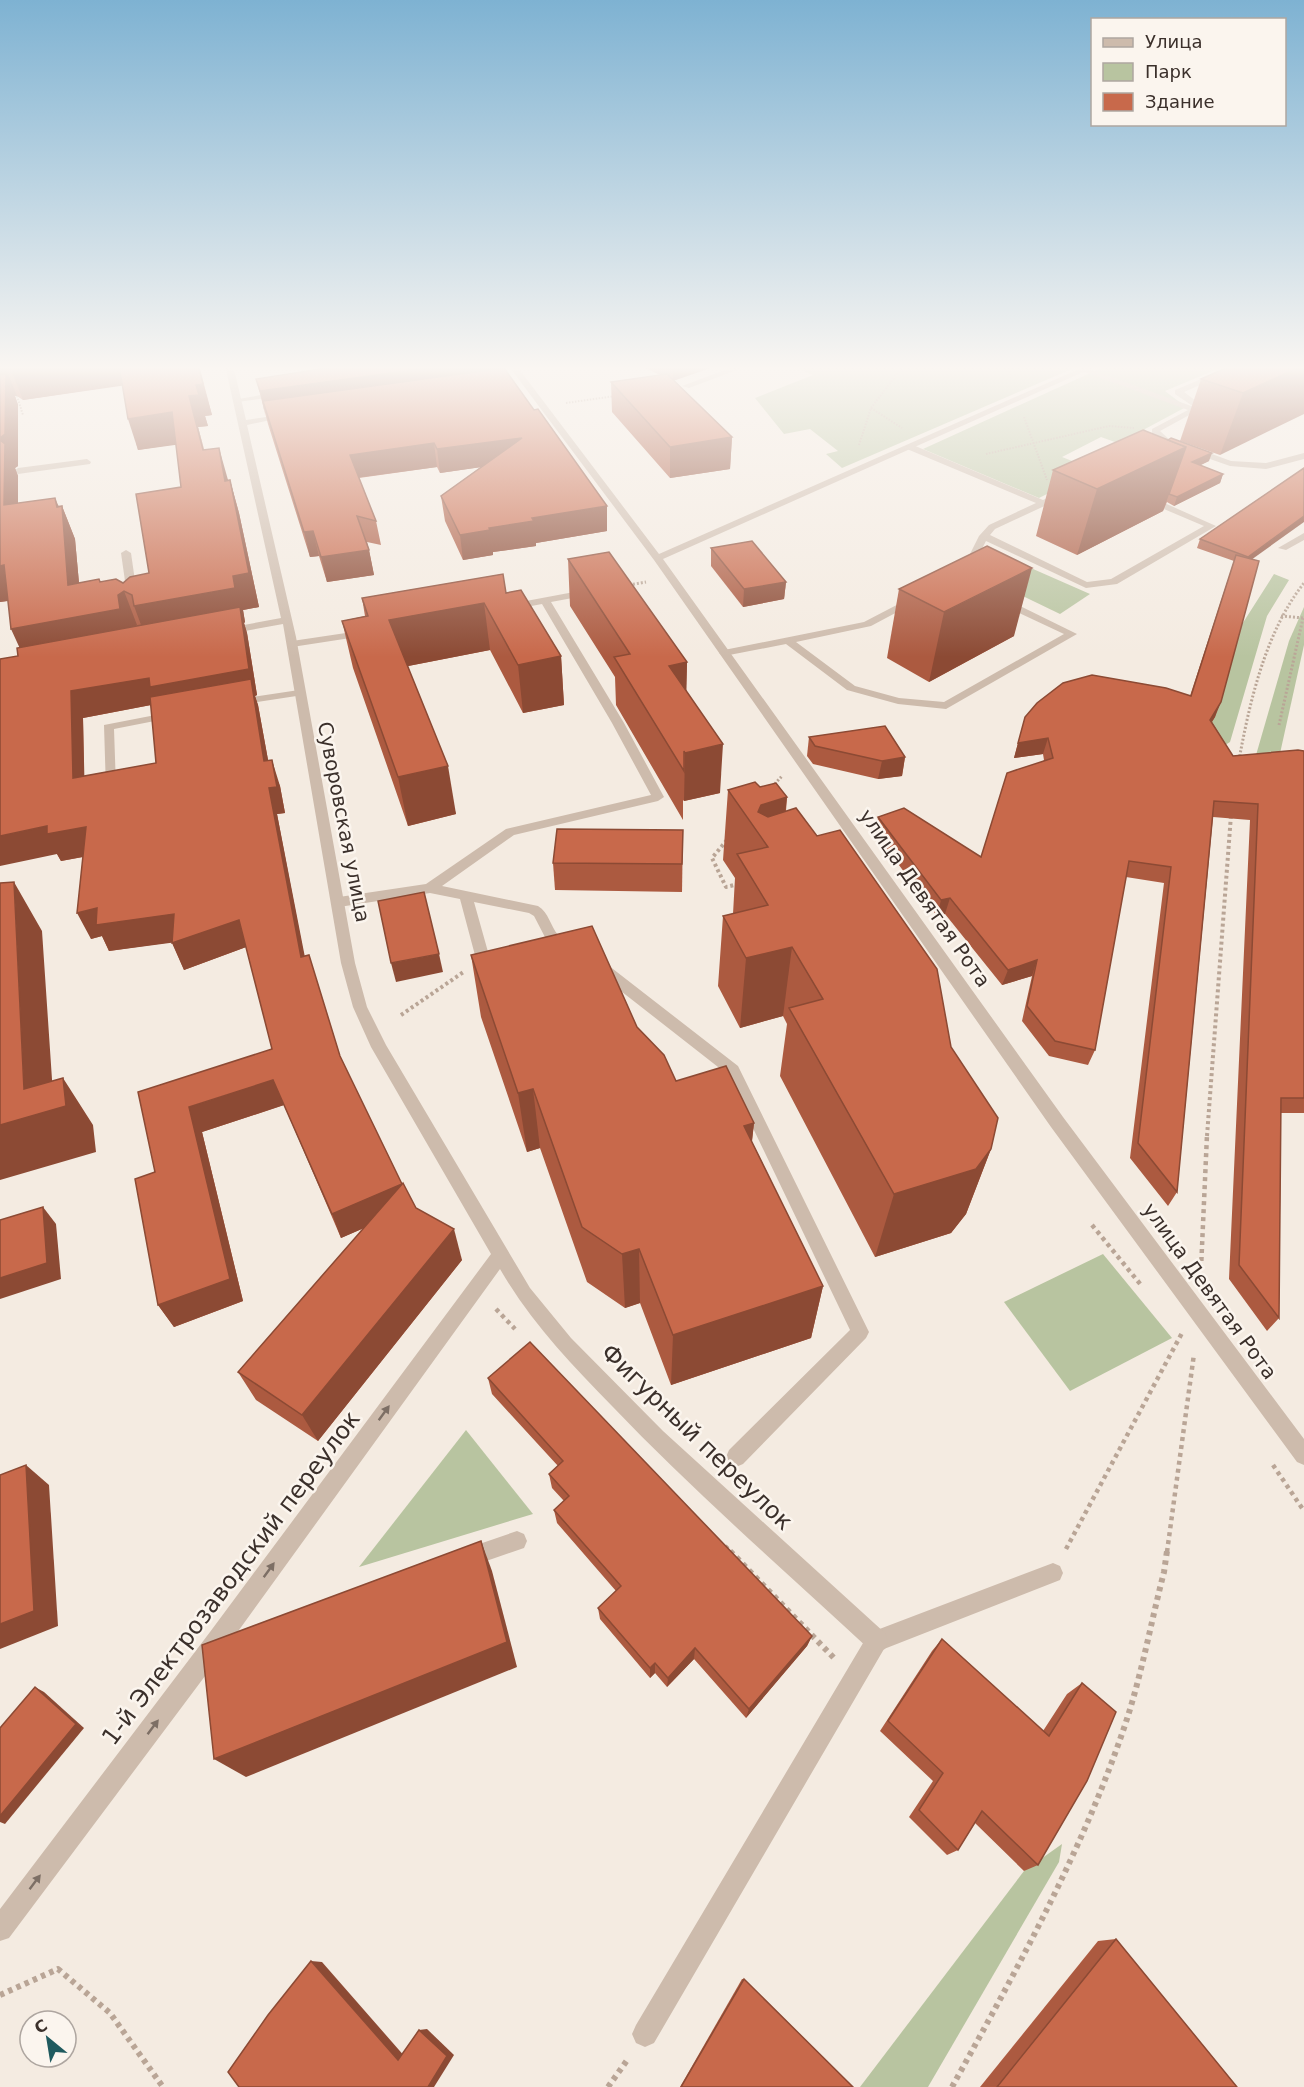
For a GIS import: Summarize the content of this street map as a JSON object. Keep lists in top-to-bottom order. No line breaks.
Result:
{"streets":{"street":["Суворовская улица","улица Девятая Рота","Фигурный переулок","1-й Электрозаводский переулок"]},"crossings":[["Суворовская улица","Фигурный переулок"],["Суворовская улица","1-й Электрозаводский переулок"],["Фигурный переулок","1-й Электрозаводский переулок"]],"one_way":["1-й Электрозаводский переулок"],"legend":["Улица","Парк","Здание"],"north":"top left"}
